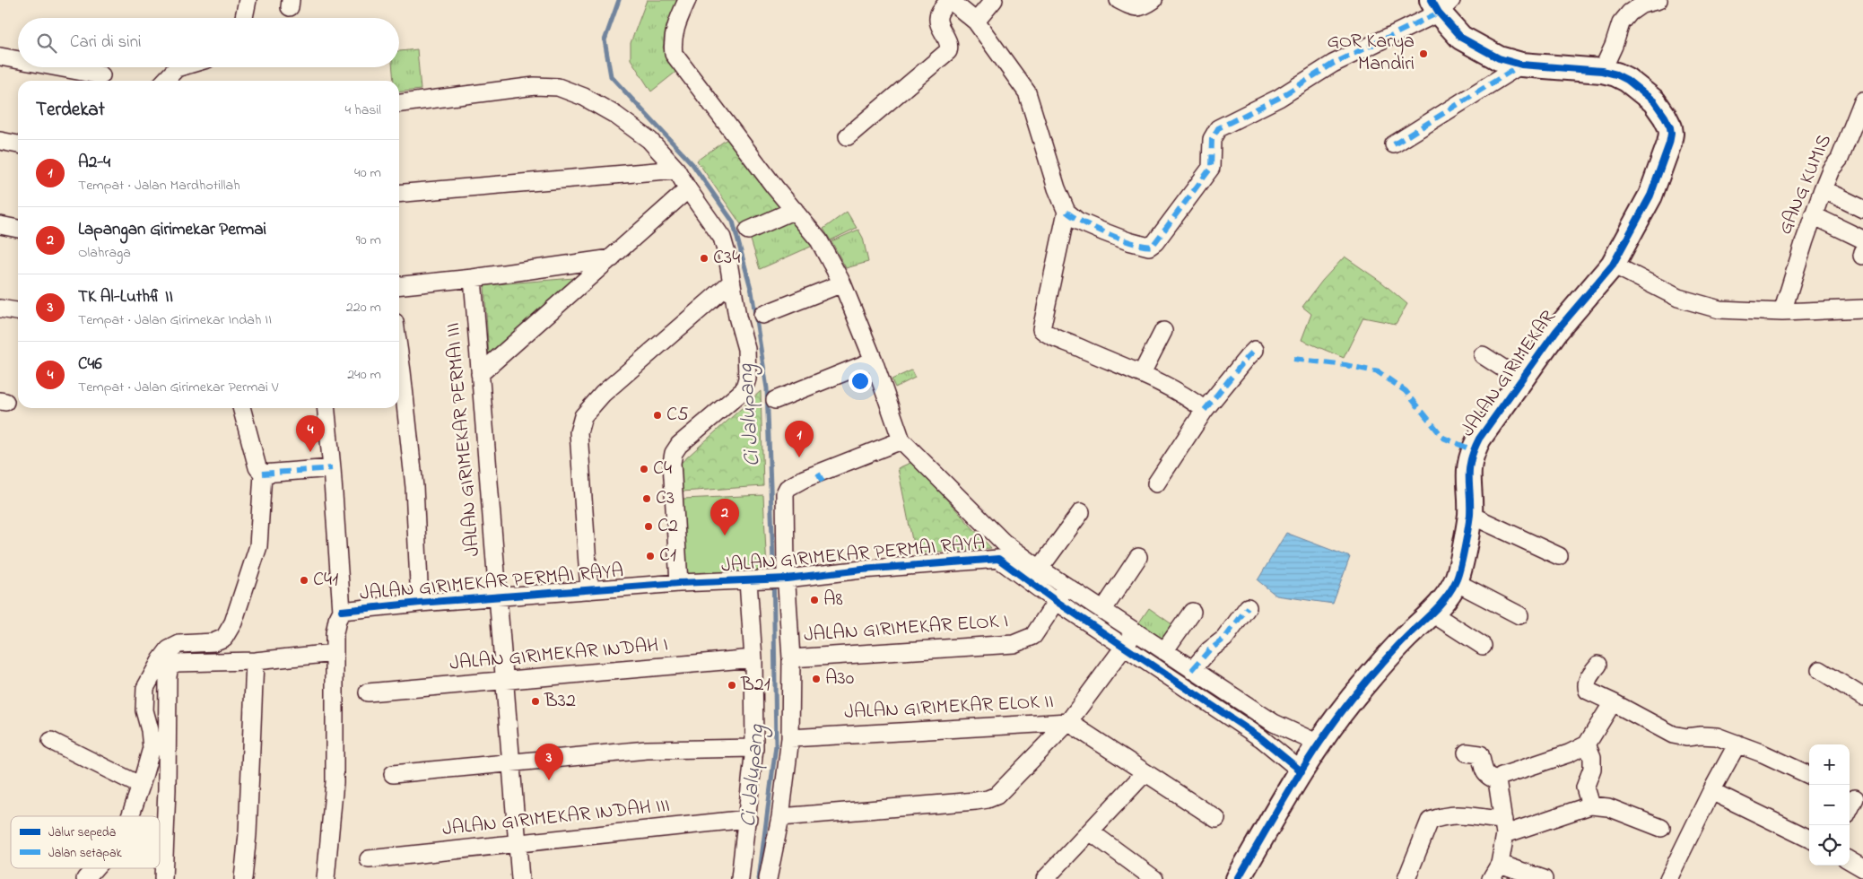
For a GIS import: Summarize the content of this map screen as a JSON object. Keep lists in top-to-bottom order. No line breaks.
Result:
{"streets":{"street":["GANG KUMIS","JALAN GIRIMEKAR","JALAN GIRIMEKAR PERMAI III","JALAN GIRIMEKAR PERMAI RAYA","JALAN GIRIMEKAR ELOK I","JALAN GIRIMEKAR INDAH I","JALAN GIRIMEKAR ELOK II","JALAN GIRIMEKAR INDAH III"]},"crossings":[["JALAN GIRIMEKAR","JALAN GIRIMEKAR PERMAI RAYA"],["JALAN GIRIMEKAR PERMAI III","JALAN GIRIMEKAR PERMAI RAYA"],["JALAN GIRIMEKAR PERMAI RAYA","JALAN GIRIMEKAR ELOK I"],["JALAN GIRIMEKAR PERMAI RAYA","JALAN GIRIMEKAR INDAH I"],["JALAN GIRIMEKAR PERMAI RAYA","JALAN GIRIMEKAR ELOK II"],["JALAN GIRIMEKAR PERMAI RAYA","JALAN GIRIMEKAR INDAH III"],["JALAN GIRIMEKAR ELOK I","JALAN GIRIMEKAR ELOK II"]],"water":["Ci Jalupang"],"places":["GOR Karya Mandiri","C34","C5","C4","C3","C2","C1","C41","A8","A30","B21","B32"],"legend":["Jalur sepeda","Jalan setapak"],"page":{"search":"Cari di sini","heading":["Terdekat","4 hasil"],"list":[{"mark":"1","name":"A2-4","note":"Tempat · Jalan Mardhotillah","value":"40 m"},{"mark":"2","name":"Lapangan Girimekar Permai","note":"Olahraga","value":"90 m"},{"mark":"3","name":"TK Al-Luthfi II","note":"Tempat · Jalan Girimekar Indah II","value":"220 m"},{"mark":"4","name":"C46","note":"Tempat · Jalan Girimekar Permai V","value":"240 m"}],"pins":["4","1","2","3"],"map_buttons":["+","−"]}}
